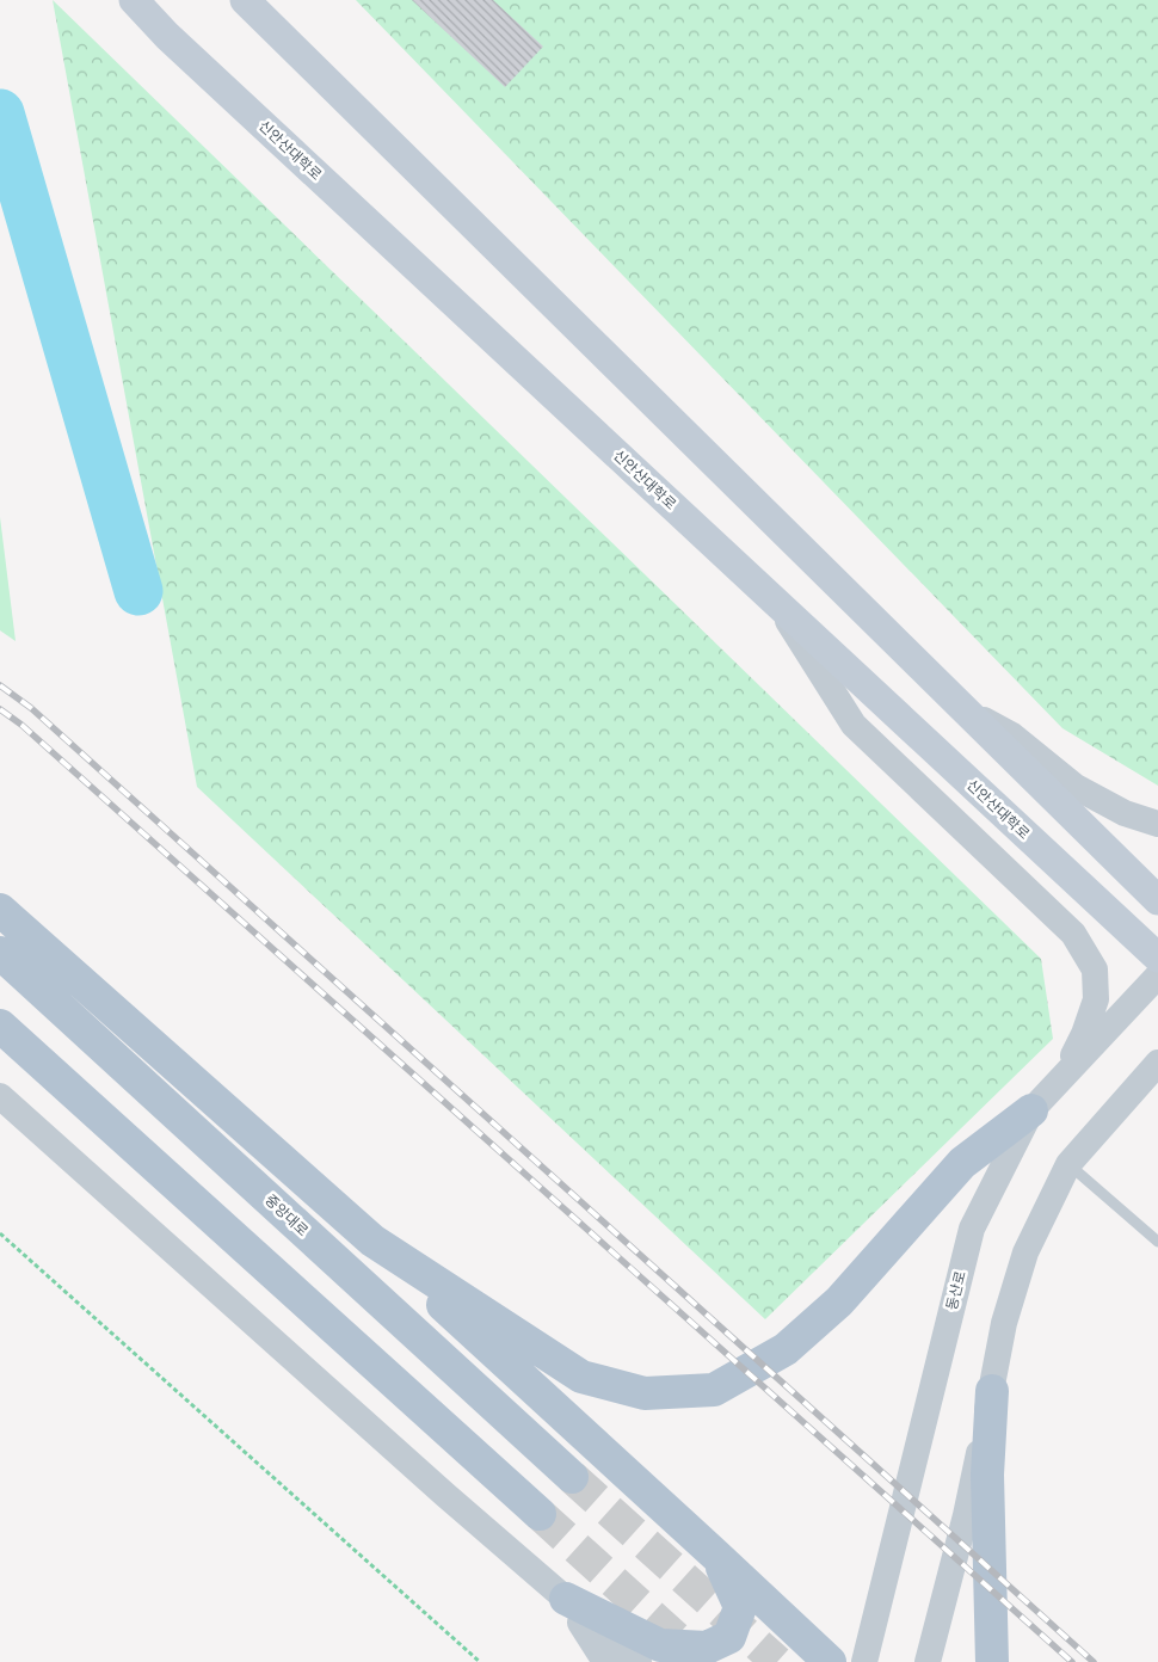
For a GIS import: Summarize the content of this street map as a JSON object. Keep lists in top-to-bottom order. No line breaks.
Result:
{"streets":{"main road":["신안산대학로","중앙대로"],"street":["동산로"]}}
